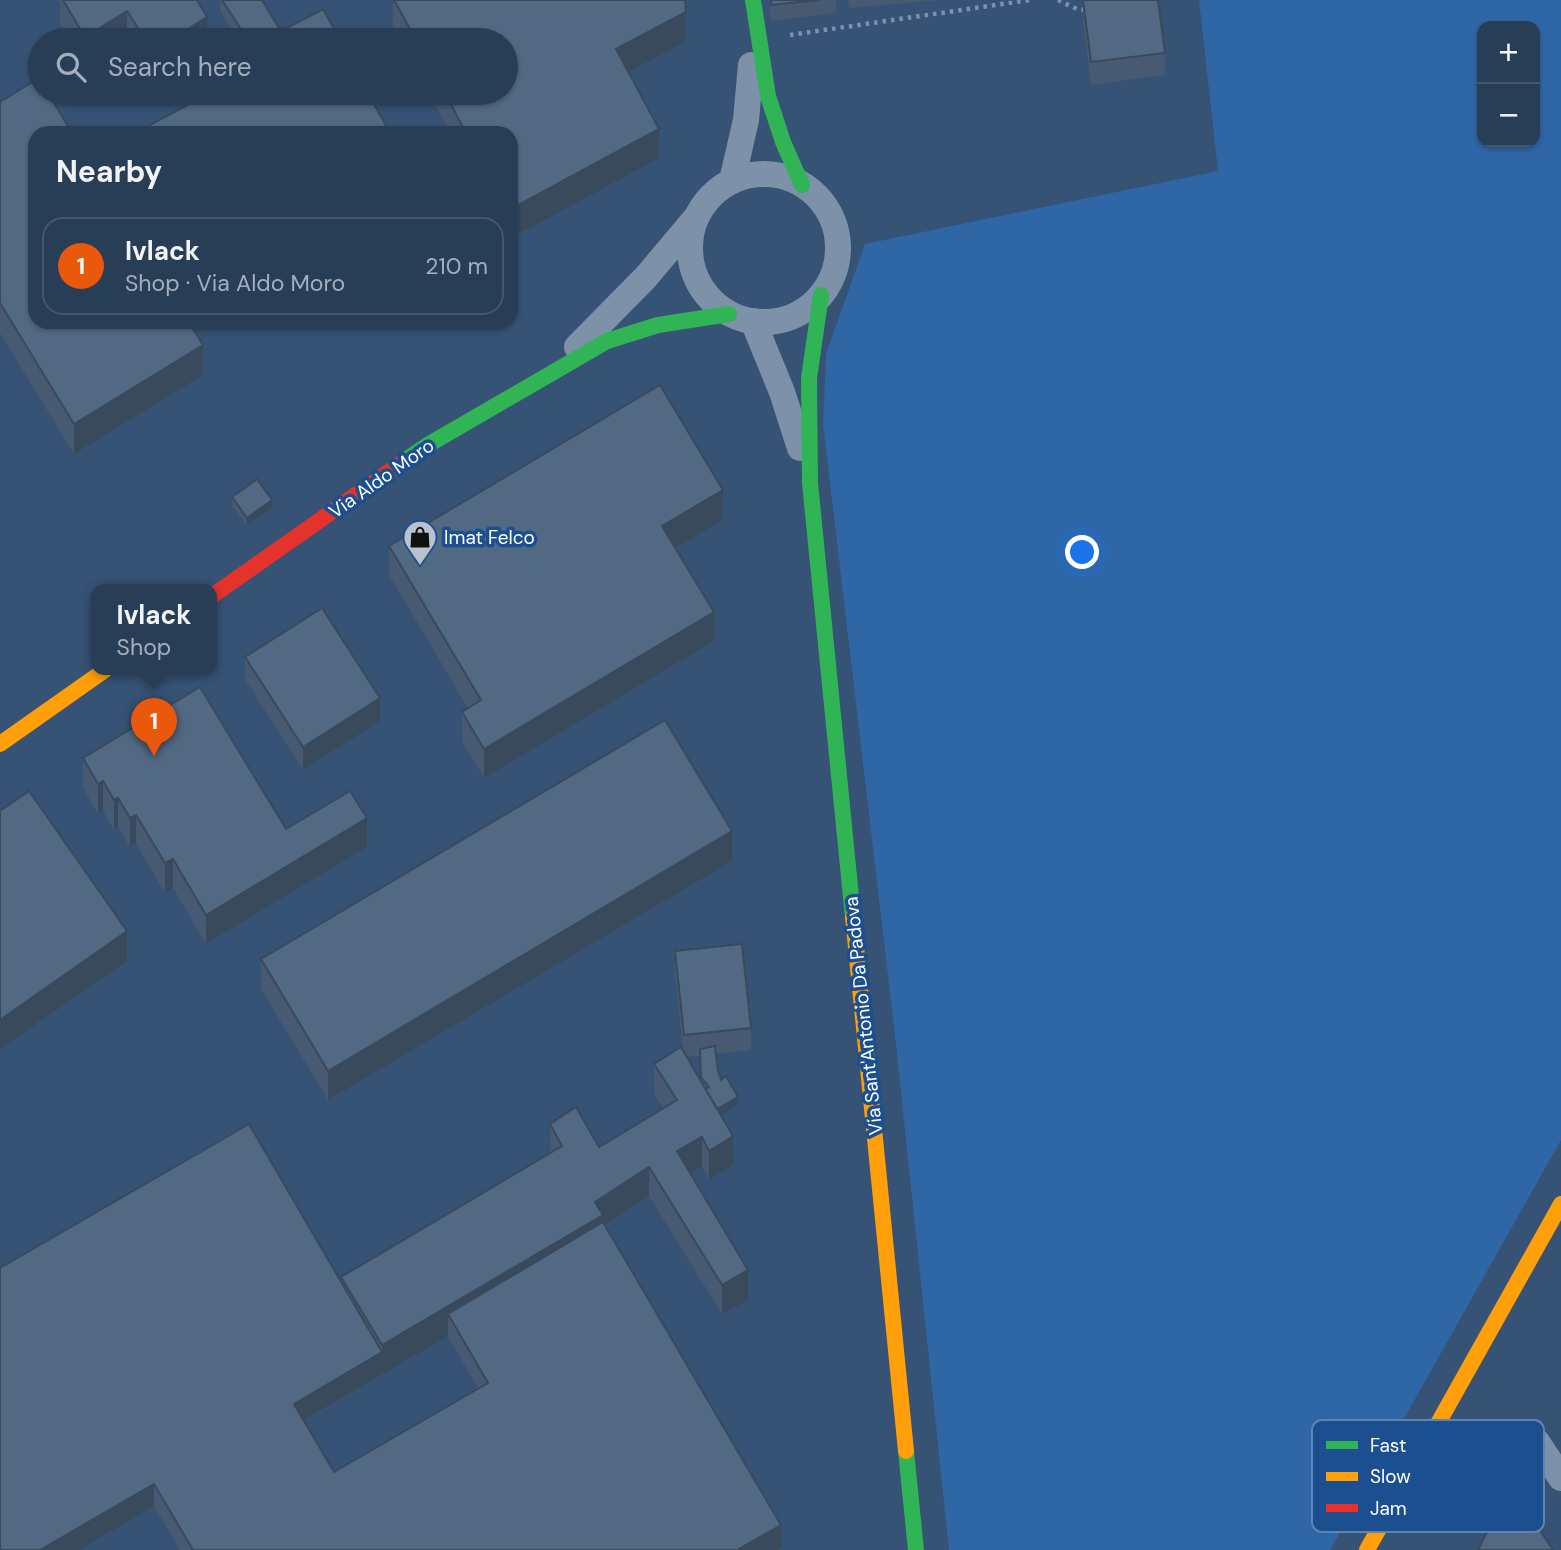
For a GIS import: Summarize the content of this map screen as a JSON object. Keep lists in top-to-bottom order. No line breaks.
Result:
{"streets":{"street":["Via Aldo Moro","Via Sant'Antonio Da Padova"]},"crossings":[["Via Aldo Moro","Via Sant'Antonio Da Padova"]],"places":{"shop":["Imat Felco"]},"legend":["Fast","Slow","Jam"],"page":{"map_buttons":["+","−"],"search":"Search here","heading":"Nearby","list":[{"mark":"1","name":"Ivlack","note":"Shop · Via Aldo Moro","value":"210 m"}],"popup":["Ivlack","Shop"],"pins":"1"}}
